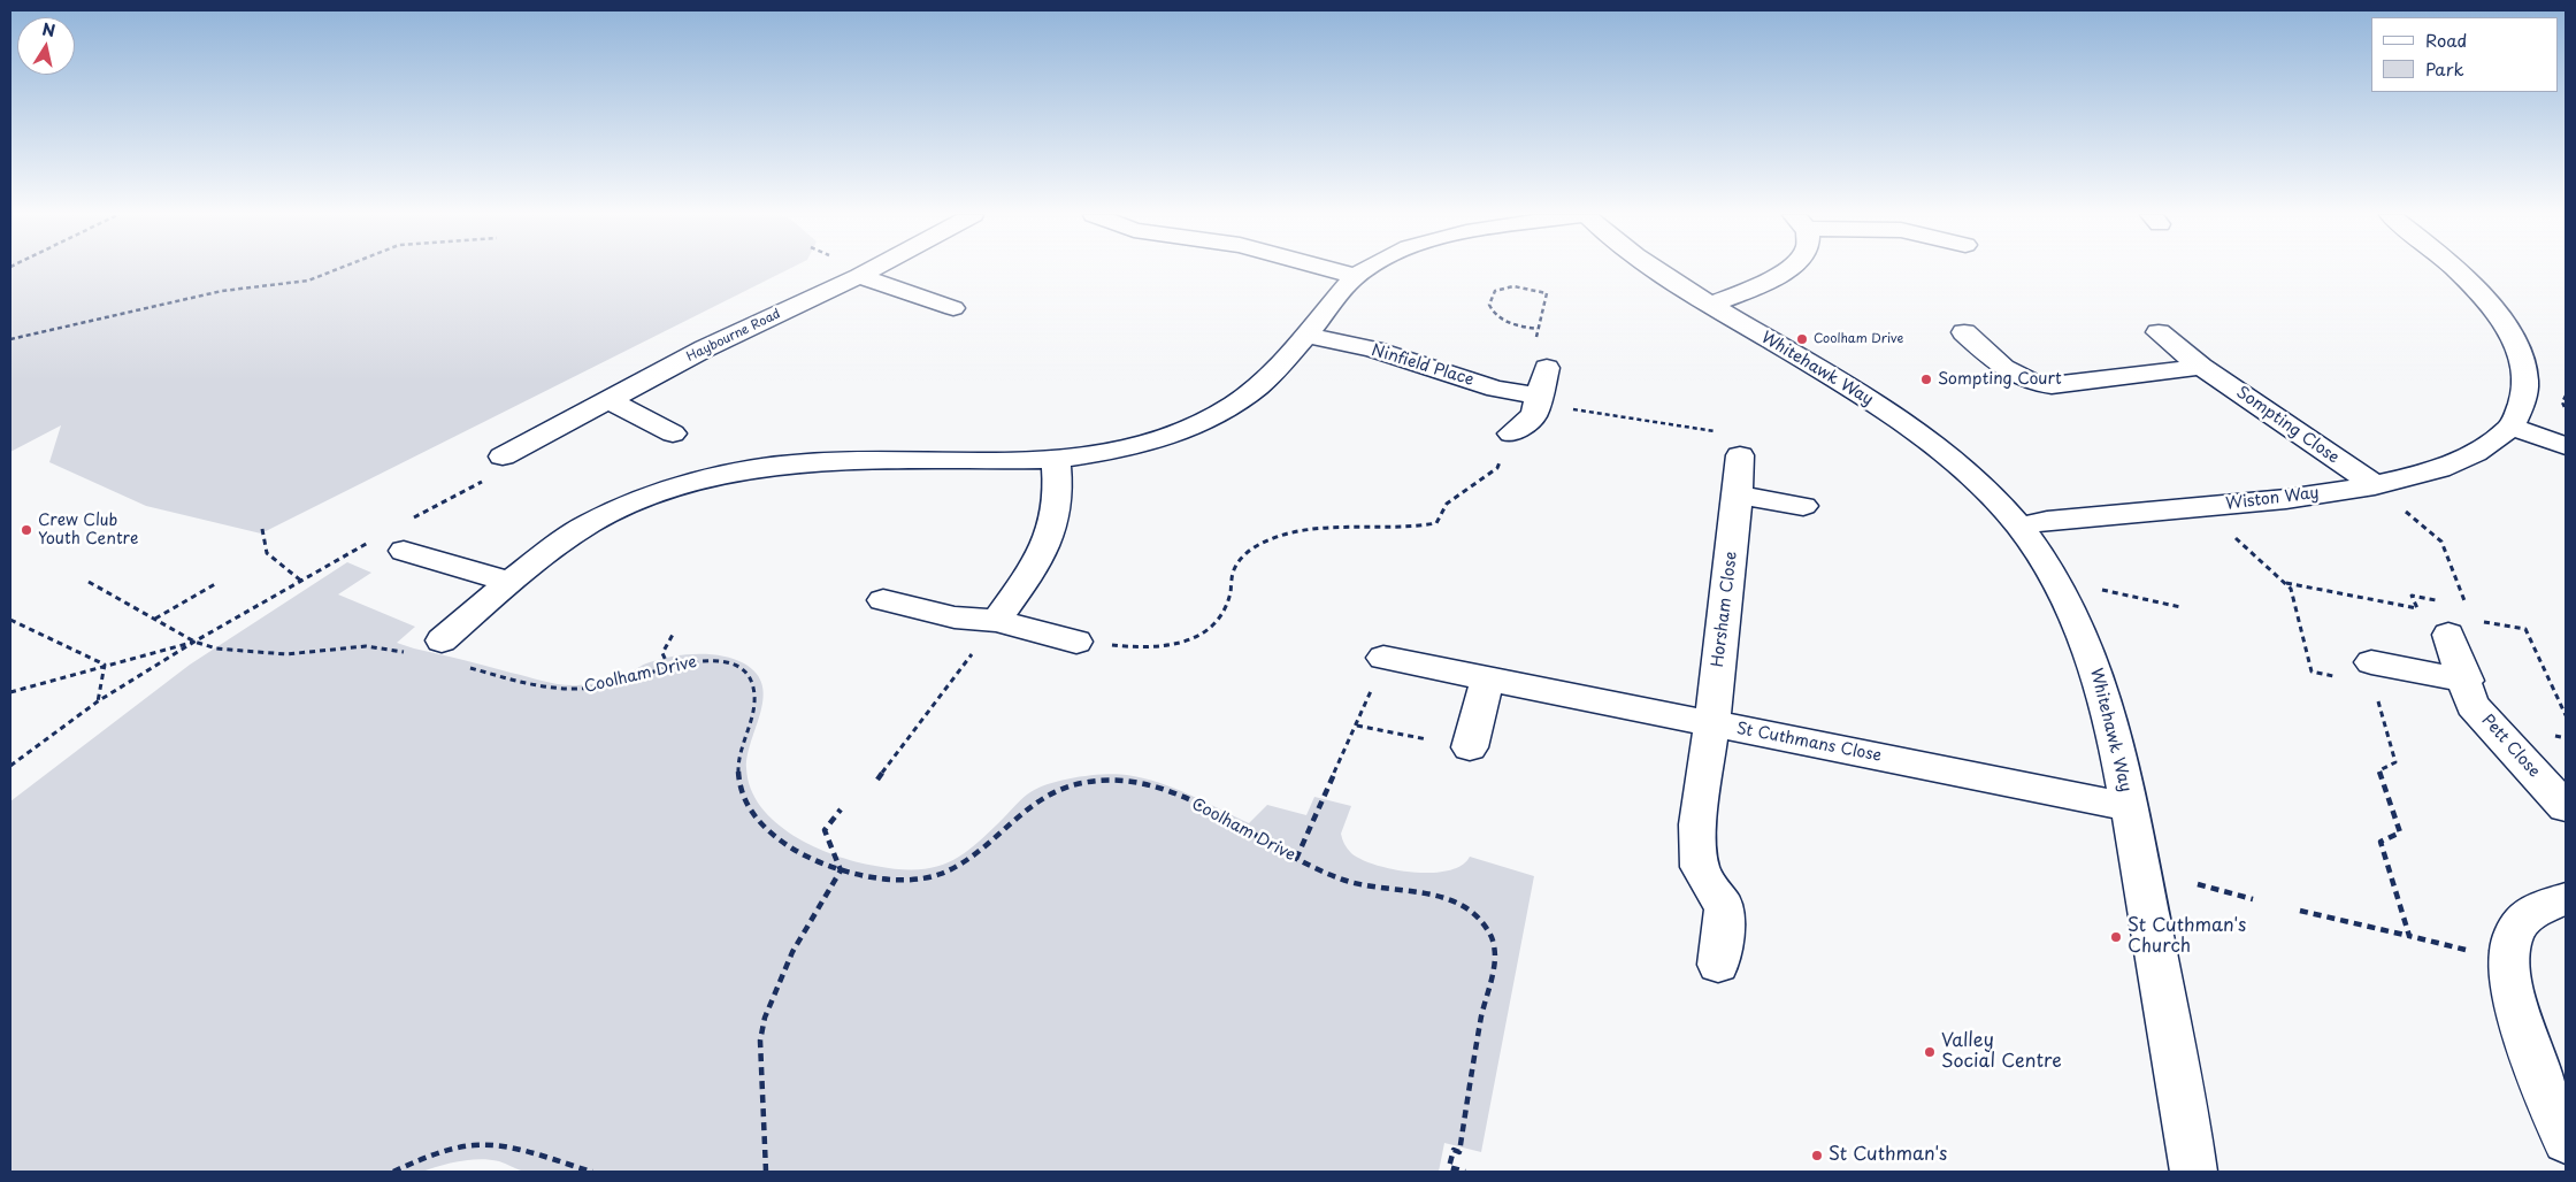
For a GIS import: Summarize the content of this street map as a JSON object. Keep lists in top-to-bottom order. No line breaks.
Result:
{"streets":{"street":["Haybourne Road","Ninfield Place","Whitehawk Way","Sompting Close","Wiston Way","Horsham Close","St Cuthmans Close","Pett Close"],"path":["Coolham Drive"]},"crossings":[["Whitehawk Way","Wiston Way"],["Whitehawk Way","St Cuthmans Close"],["Sompting Close","Wiston Way"],["Horsham Close","St Cuthmans Close"]],"places":["Coolham Drive","Sompting Court","Crew Club Youth Centre","St Cuthman's Church","Valley Social Centre","St Cuthman's"],"legend":["Road","Park"],"north":"top"}
